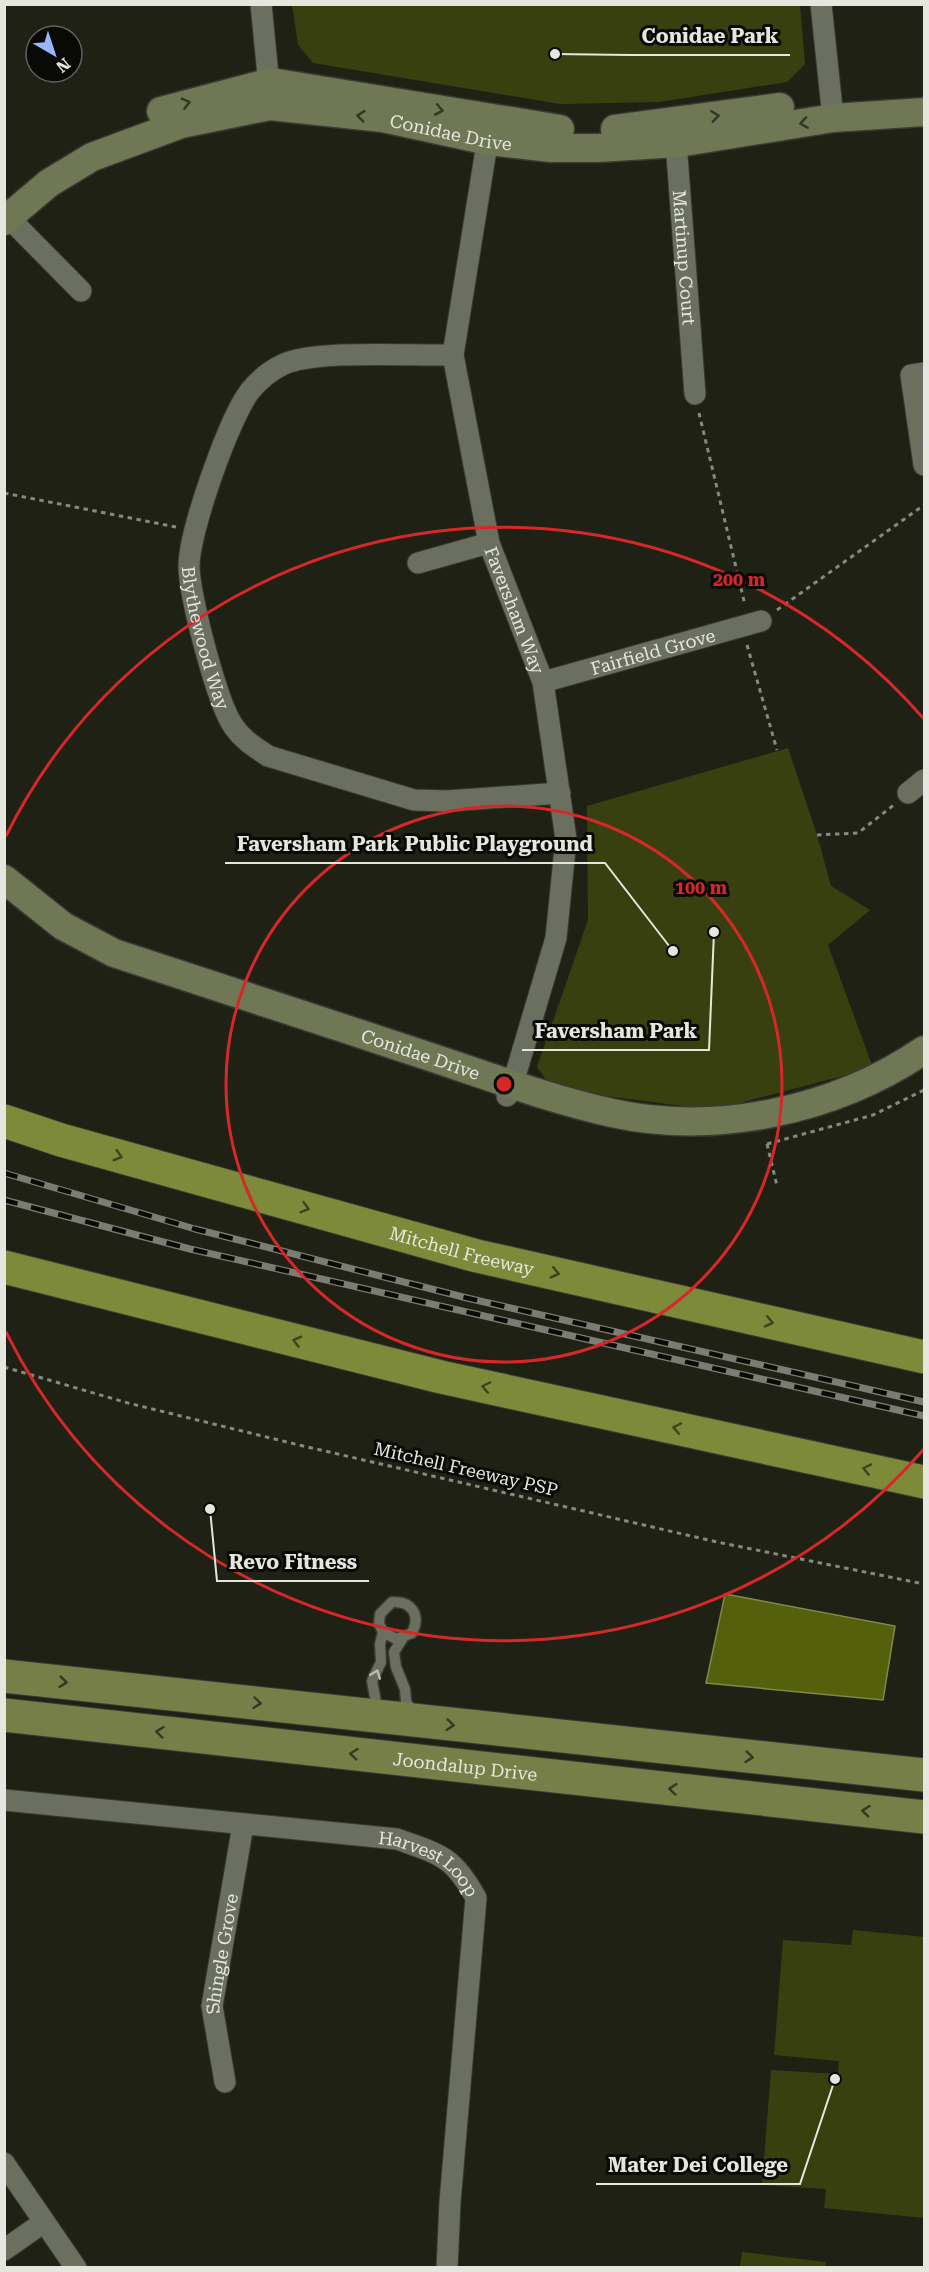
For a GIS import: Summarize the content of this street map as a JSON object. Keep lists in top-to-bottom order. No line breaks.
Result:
{"streets":{"highway":["Mitchell Freeway"],"main road":["Joondalup Drive"],"street":["Conidae Drive","Martinup Court","Faversham Way","Blythewood Way","Fairfield Grove","Harvest Loop","Shingle Grove"],"path":["Mitchell Freeway PSP"]},"crossings":[["Conidae Drive","Martinup Court"],["Conidae Drive","Faversham Way"],["Faversham Way","Blythewood Way"],["Faversham Way","Fairfield Grove"],["Harvest Loop","Shingle Grove"]],"places":["Conidae Park","Faversham Park","Faversham Park Public Playground","Revo Fitness","Mater Dei College"],"north":"bottom right","rings":["200 m","100 m"]}
